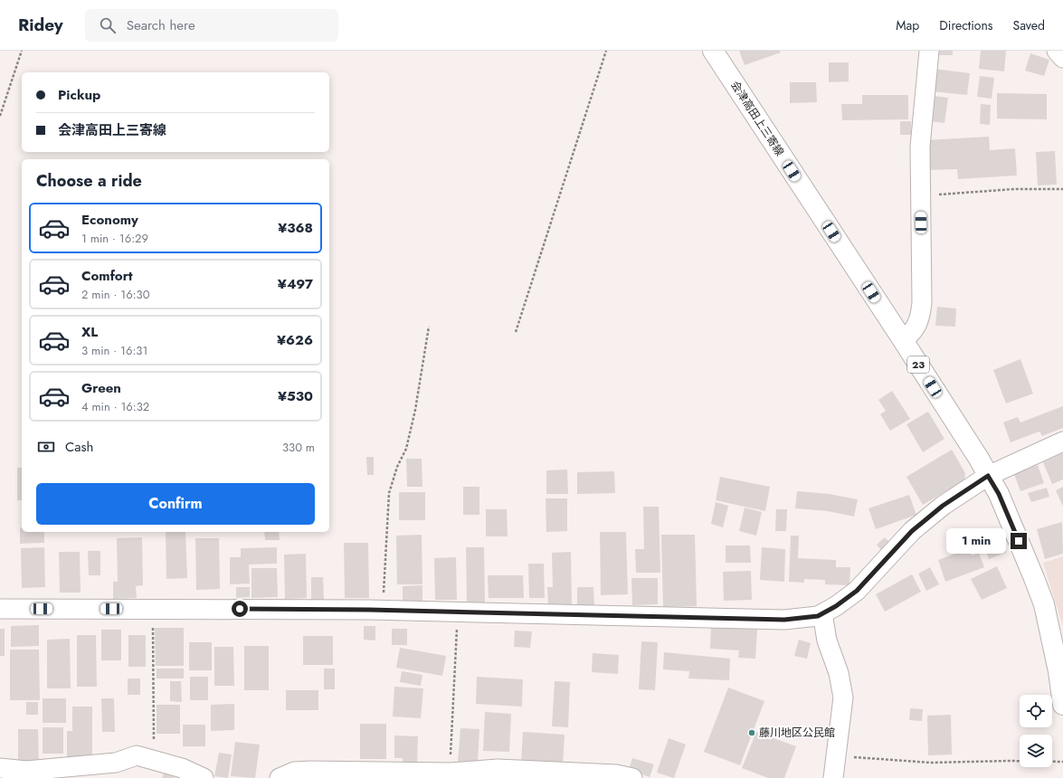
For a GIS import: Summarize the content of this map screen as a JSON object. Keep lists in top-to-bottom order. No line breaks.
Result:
{"streets":{"main road":["会津高田上三寄線","23"]},"places":["藤川地区公民館"],"page":{"header":"Ridey","search":"Search here","nav":["Map","Directions","Saved"],"banner":["Pickup","会津高田上三寄線"],"heading":"Choose a ride","list":[{"name":"Economy","note":"1 min · 16:29","value":"¥368"},{"name":"Comfort","note":"2 min · 16:30","value":"¥497"},{"name":"XL","note":"3 min · 16:31","value":"¥626"},{"name":"Green","note":"4 min · 16:32","value":"¥530"}],"pay":["Cash","330 m"],"buttons":"Confirm","bubble":"1 min"}}
